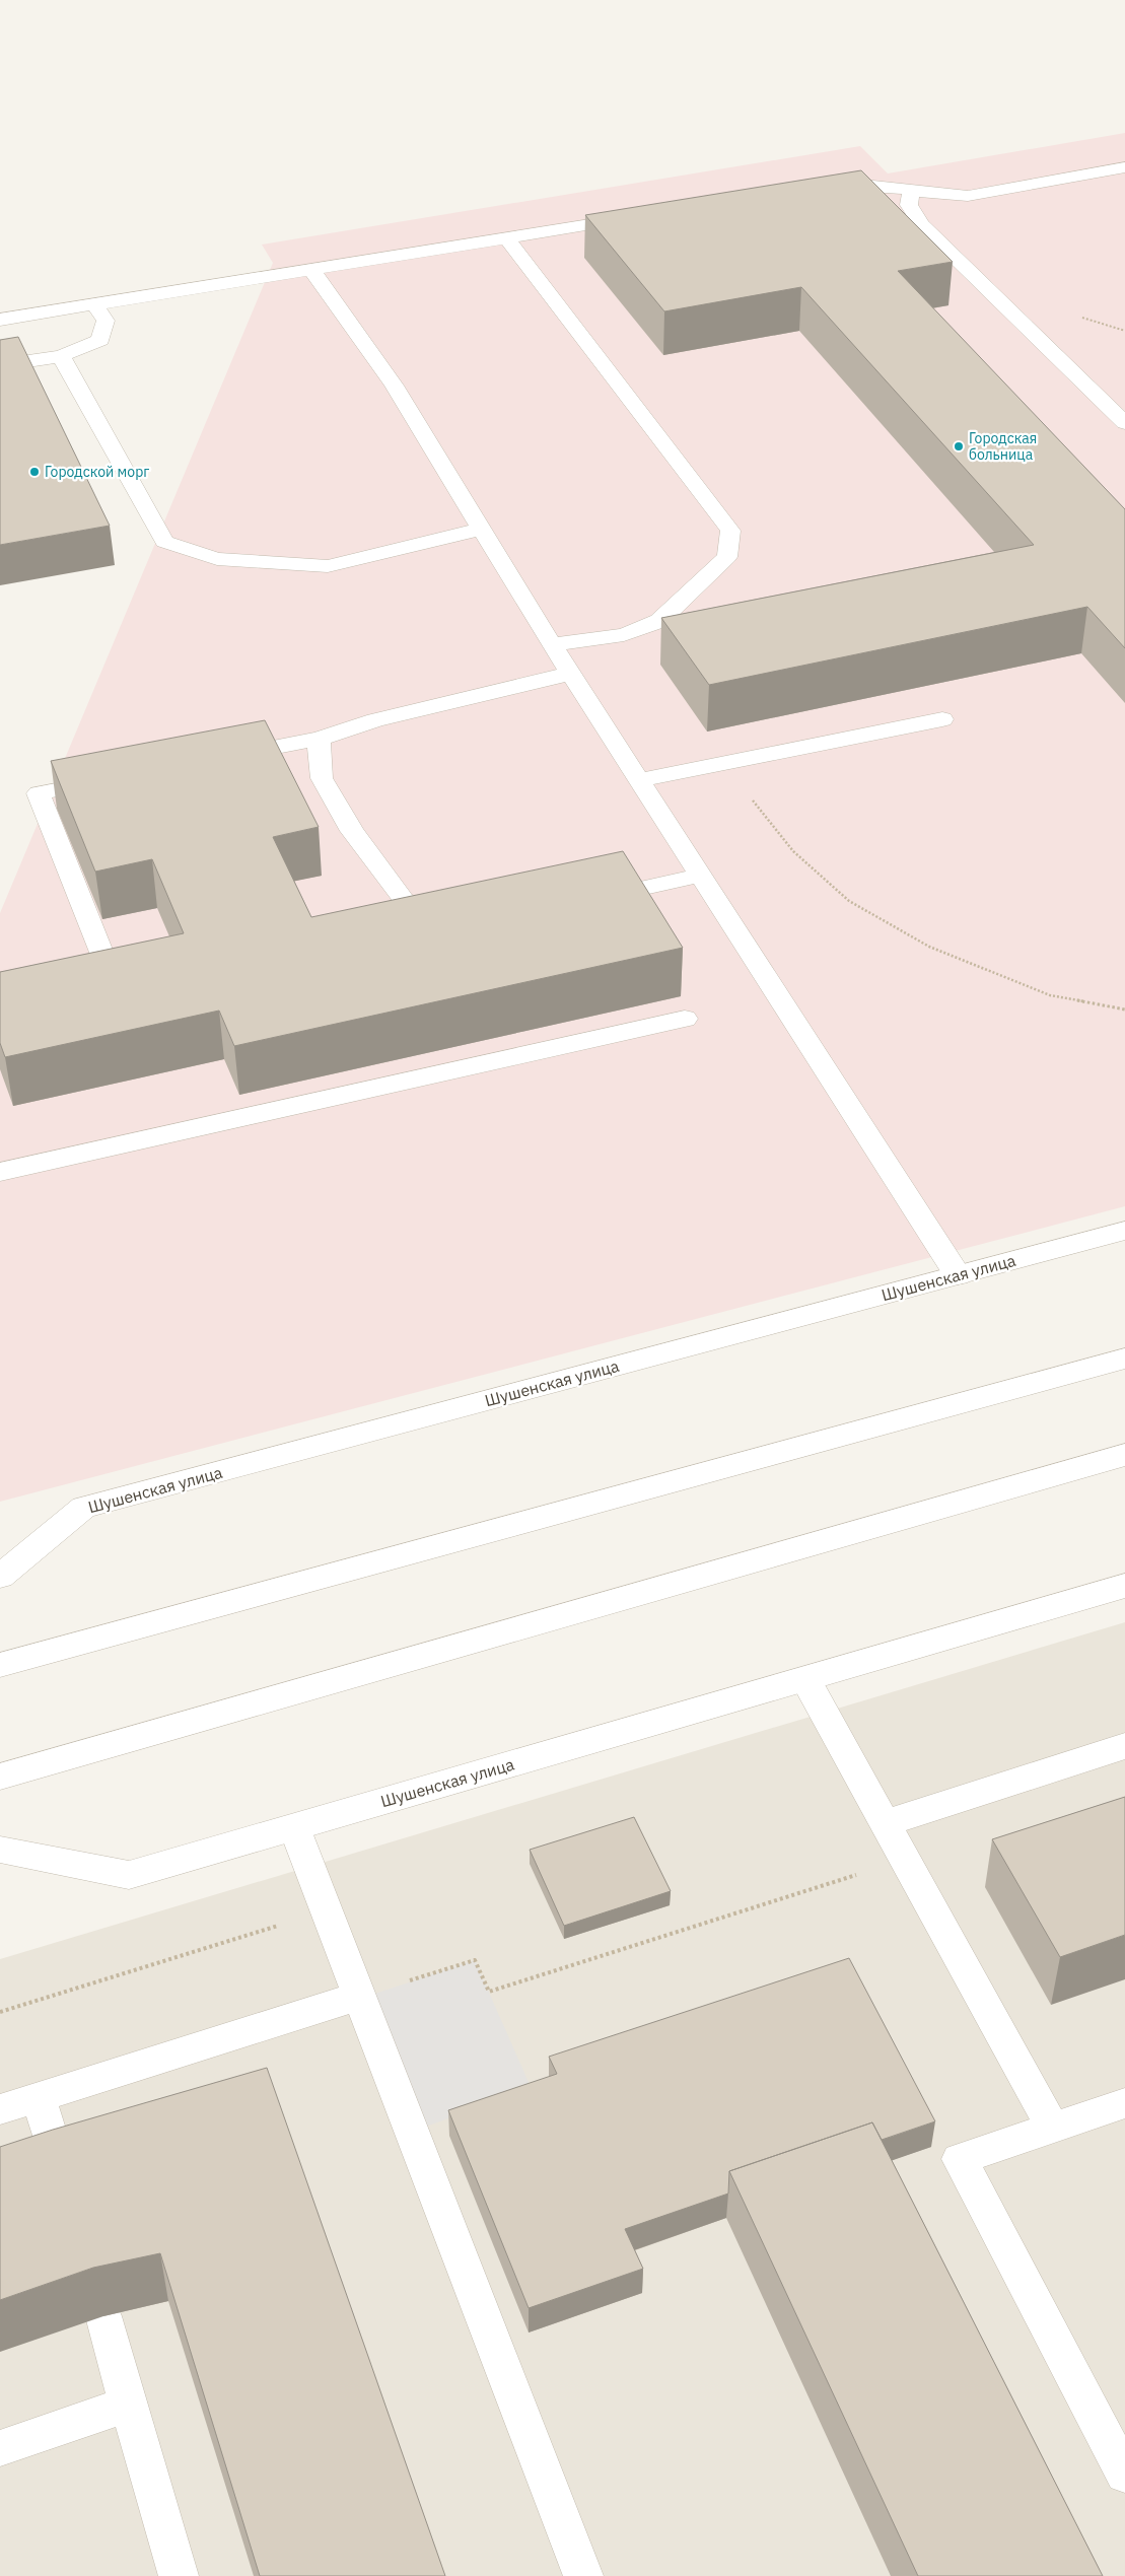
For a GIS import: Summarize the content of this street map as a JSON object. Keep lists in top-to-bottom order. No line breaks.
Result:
{"streets":{"street":["Шушенская улица"]},"places":["Городская больница","Городской морг"]}
